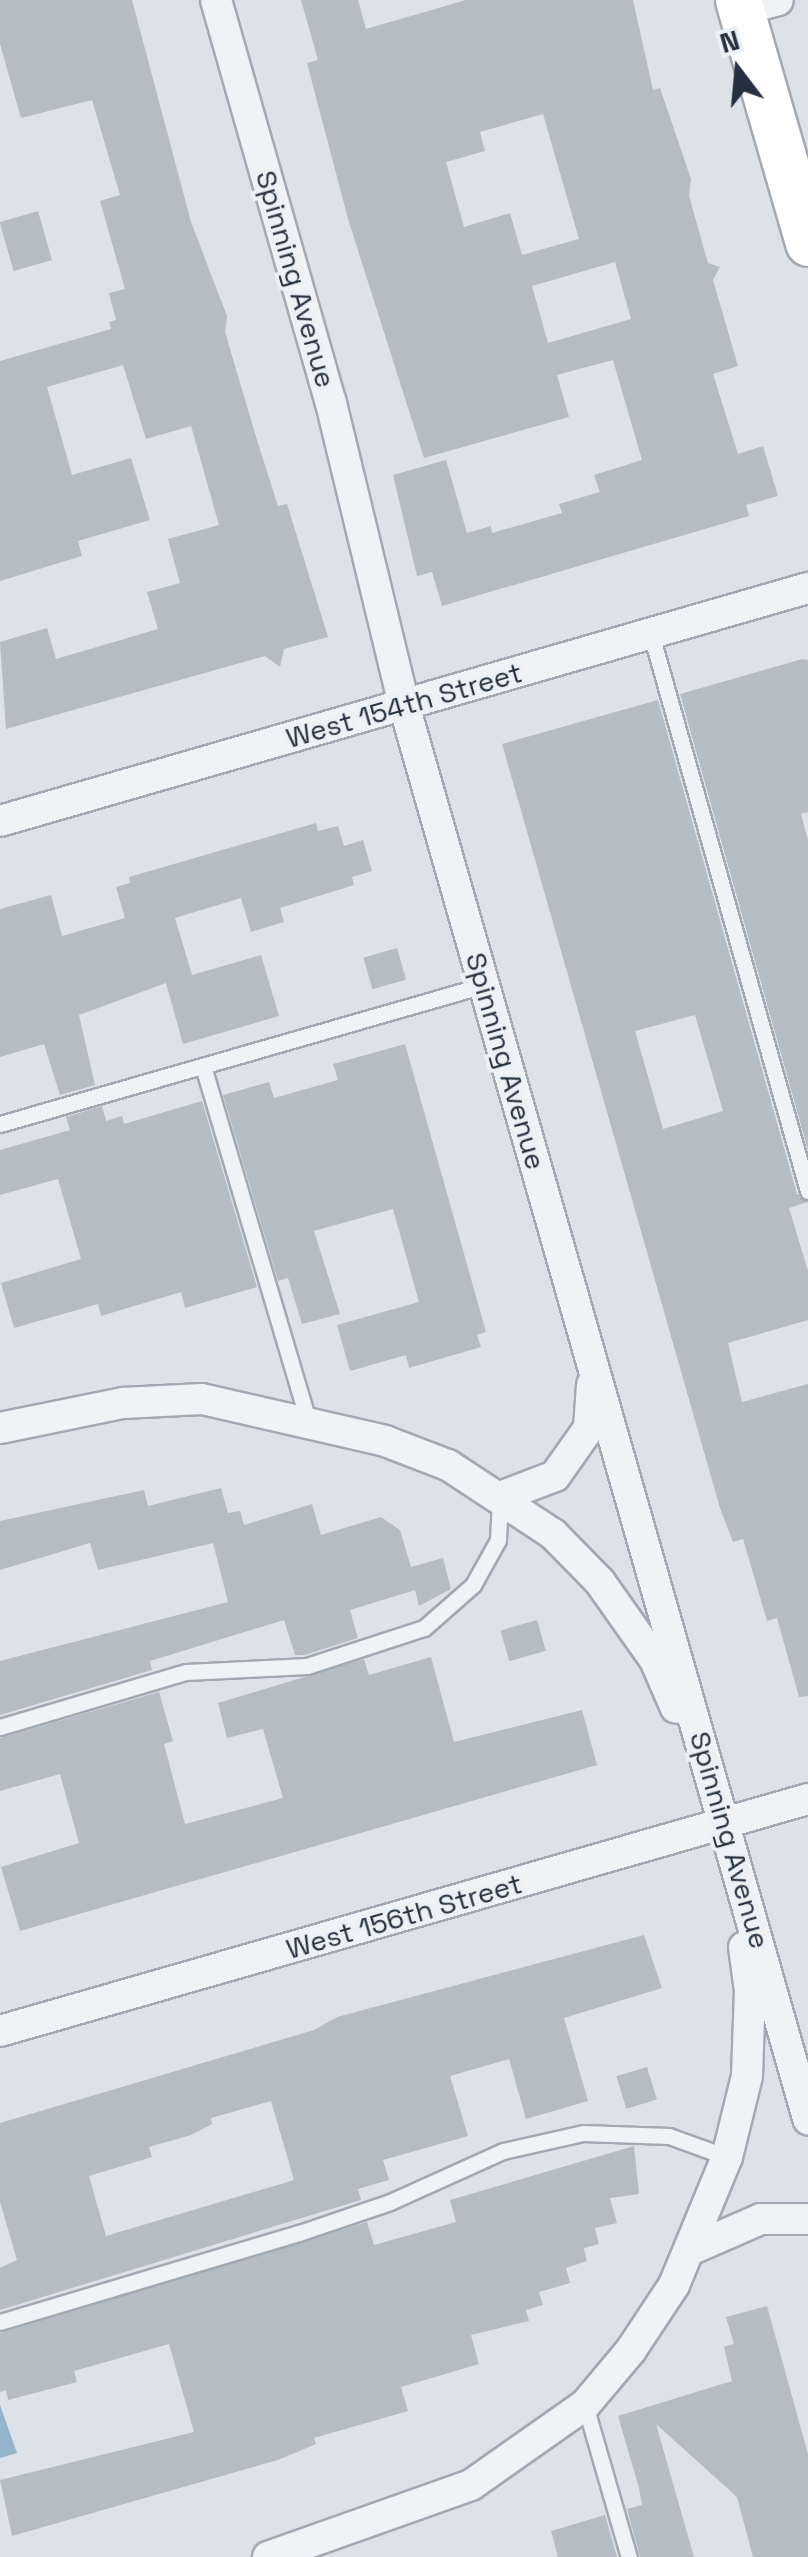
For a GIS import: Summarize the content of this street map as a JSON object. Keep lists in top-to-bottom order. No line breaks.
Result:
{"streets":{"street":["Spinning Avenue","West 154th Street","West 156th Street"]},"crossings":[["Spinning Avenue","West 154th Street"],["Spinning Avenue","West 156th Street"]],"north":"top"}
